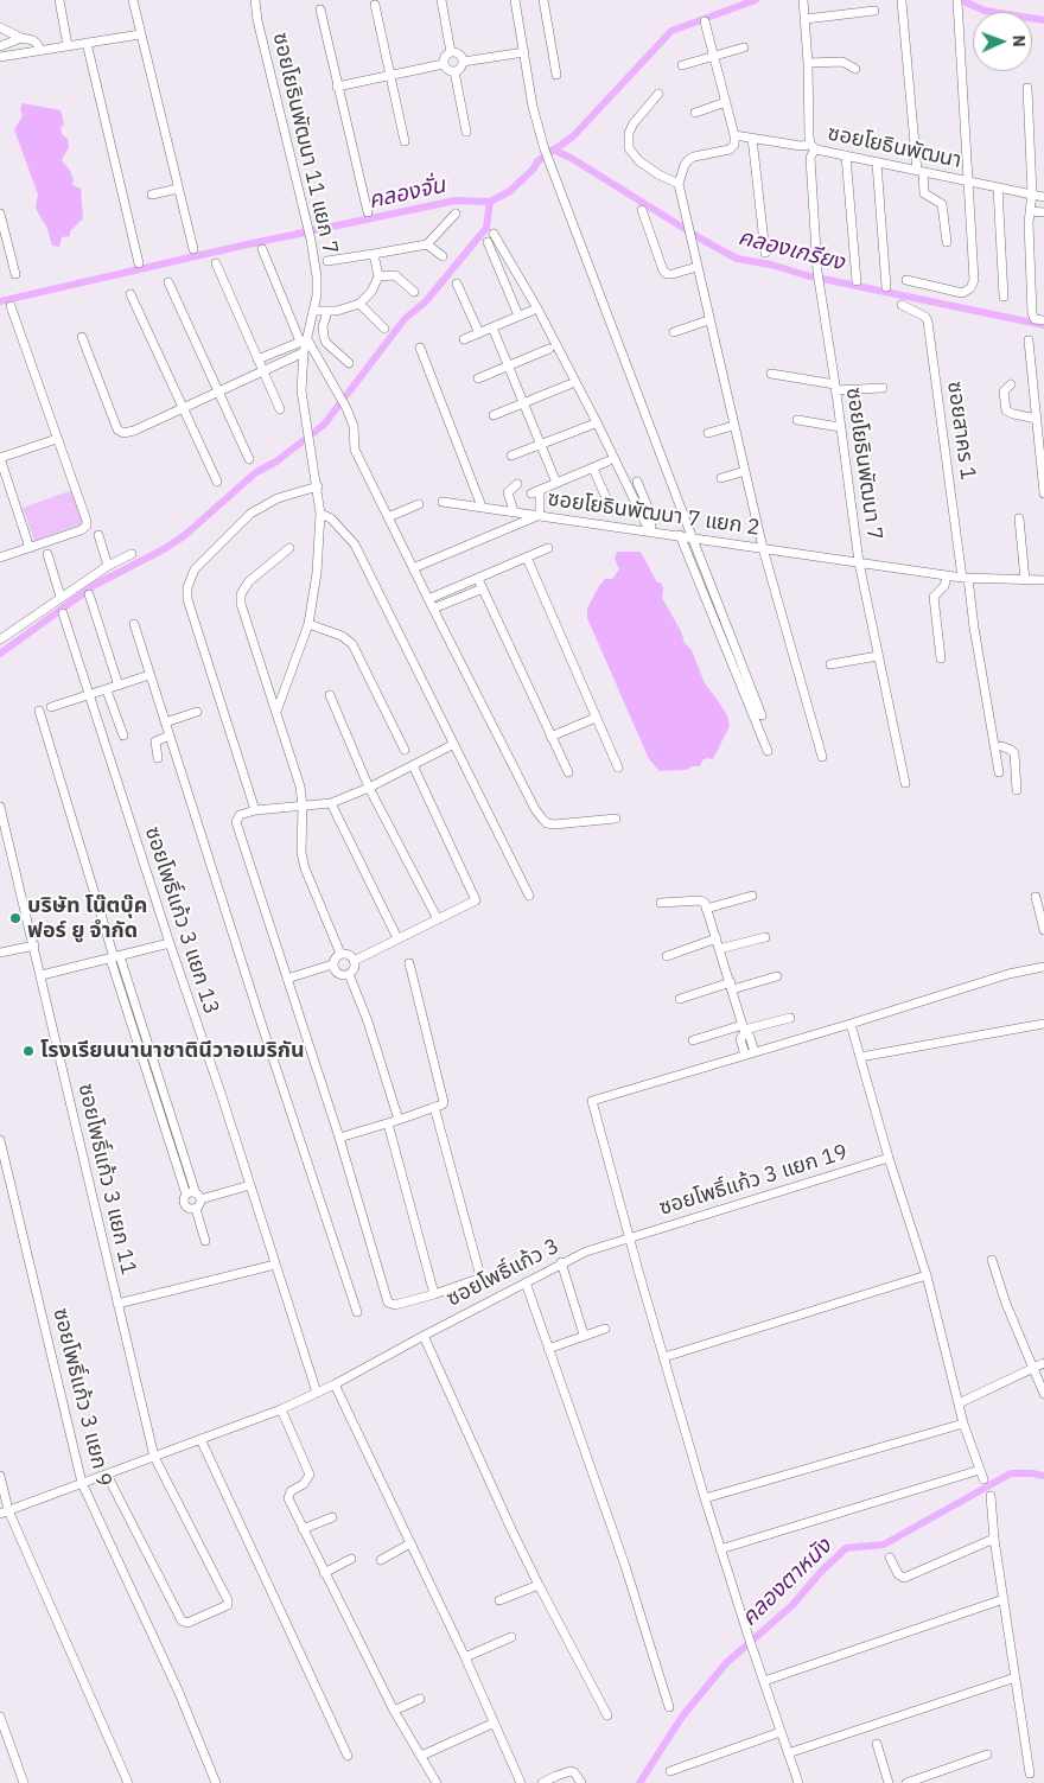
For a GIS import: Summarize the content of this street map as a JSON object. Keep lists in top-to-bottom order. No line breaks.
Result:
{"streets":{"street":["ซอยโยธินพัฒนา 11 แยก 7","ซอยโยธินพัฒนา","ซอยสาคร 1","ซอยโยธินพัฒนา 7","ซอยโยธินพัฒนา 7 แยก 2","ซอยโพธิ์แก้ว 3 แยก 13","ซอยโพธิ์แก้ว 3 แยก 11","ซอยโพธิ์แก้ว 3 แยก 19","ซอยโพธิ์แก้ว 3","ซอยโพธิ์แก้ว 3 แยก 9"]},"crossings":[["ซอยโยธินพัฒนา","ซอยโยธินพัฒนา 7"],["ซอยสาคร 1","ซอยโยธินพัฒนา 7 แยก 2"],["ซอยโยธินพัฒนา 7","ซอยโยธินพัฒนา 7 แยก 2"],["ซอยโพธิ์แก้ว 3 แยก 13","ซอยโพธิ์แก้ว 3"],["ซอยโพธิ์แก้ว 3 แยก 11","ซอยโพธิ์แก้ว 3"],["ซอยโพธิ์แก้ว 3 แยก 19","ซอยโพธิ์แก้ว 3"],["ซอยโพธิ์แก้ว 3","ซอยโพธิ์แก้ว 3 แยก 9"]],"water":["คลองจั่น","คลองเกรียง","คลองตาหนัง"],"places":["บริษัท โน๊ตบุ๊ค ฟอร์ ยู จำกัด","โรงเรียนนานาชาตินีวาอเมริกัน"],"north":"right"}
